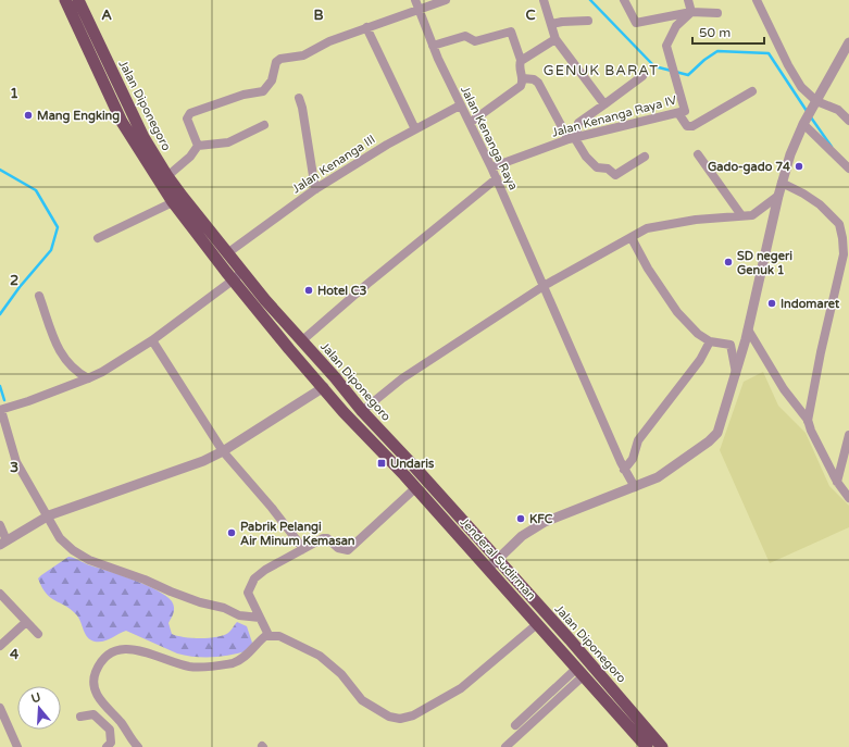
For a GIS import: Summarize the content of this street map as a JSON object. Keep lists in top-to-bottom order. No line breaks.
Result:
{"streets":{"highway":["Jalan Diponegoro","Jenderal Sudirman"],"street":["Jalan Kenanga Raya IV","Jalan Kenanga Raya","Jalan Kenanga III"]},"crossings":[["Jalan Diponegoro","Jalan Kenanga III"],["Jalan Diponegoro","Jenderal Sudirman"],["Jalan Kenanga Raya IV","Jalan Kenanga Raya"],["Jalan Kenanga Raya","Jalan Kenanga III"]],"districts":["GENUK BARAT"],"places":{"other":["Mang Engking","Gado-gado 74","SD negeri Genuk 1","Hotel C3","Indomaret","KFC","Pabrik Pelangi Air Minum Kemasan"],"transit":["Undaris"]},"scale_bar":"50 m","north":"top","grid":{"columns":["A","B","C"],"rows":["1","2","3","4"]}}
